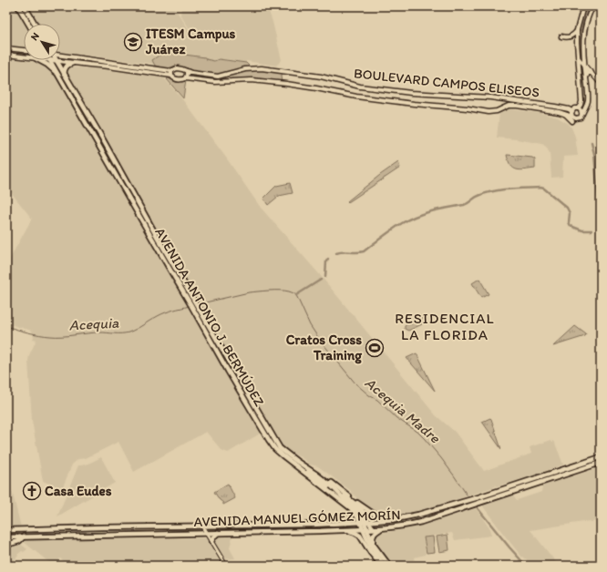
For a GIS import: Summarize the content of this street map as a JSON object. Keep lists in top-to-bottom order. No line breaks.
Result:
{"streets":{"main road":["BOULEVARD CAMPOS ELISEOS","AVENIDA ANTONIO J. BERMÚDEZ","AVENIDA MANUEL GÓMEZ MORÍN"]},"crossings":[["AVENIDA ANTONIO J. BERMÚDEZ","AVENIDA MANUEL GÓMEZ MORÍN"]],"districts":["RESIDENCIAL LA FLORIDA"],"water":["Acequia","Acequia Madre"],"places":{"school or university":["ITESM Campus Juárez"],"sports":["Cratos Cross Training"],"church":["Casa Eudes"]},"north":"top left"}
